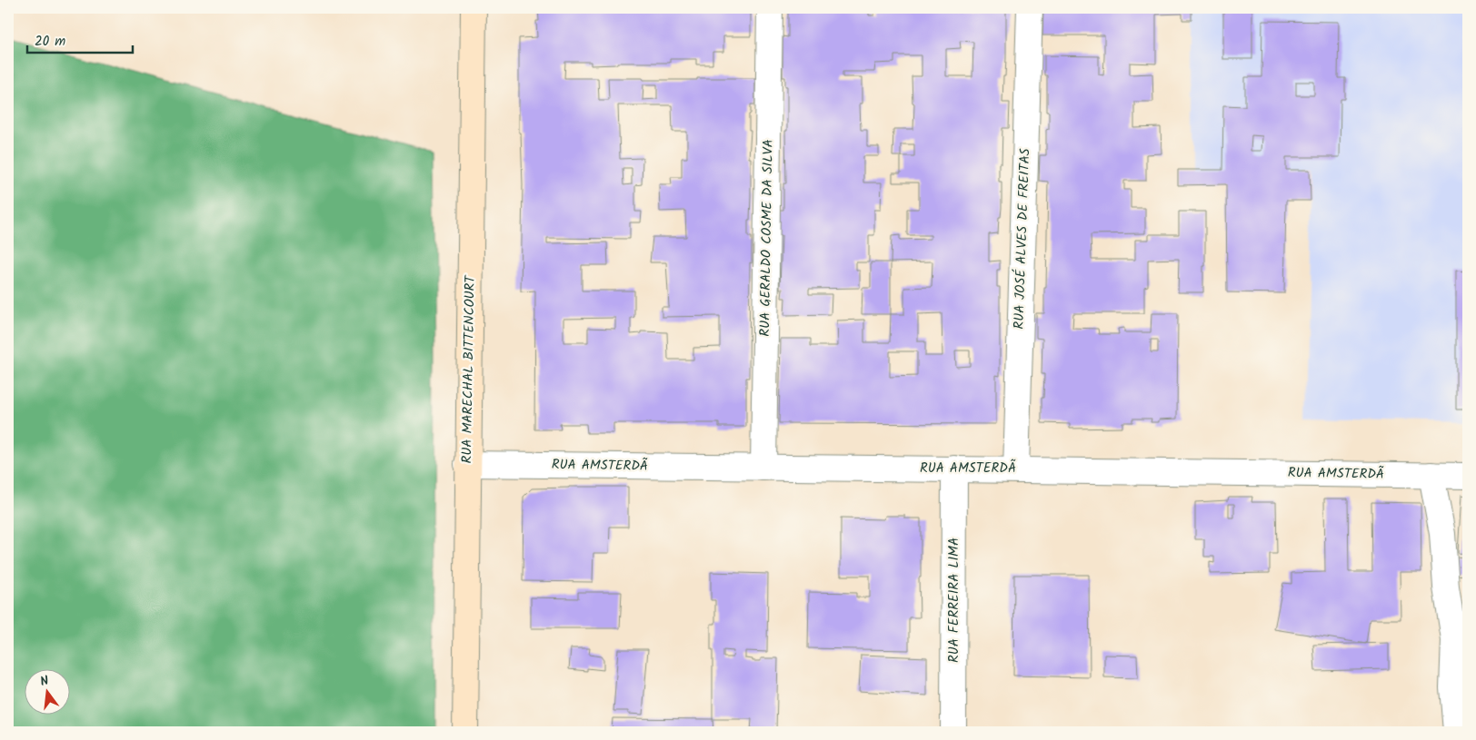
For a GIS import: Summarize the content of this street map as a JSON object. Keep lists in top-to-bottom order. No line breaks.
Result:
{"streets":{"main road":["RUA MARECHAL BITTENCOURT"],"street":["RUA GERALDO COSME DA SILVA","RUA JOSÉ ALVES DE FREITAS","RUA AMSTERDÃ","RUA FERREIRA LIMA"]},"crossings":[["RUA GERALDO COSME DA SILVA","RUA AMSTERDÃ"],["RUA JOSÉ ALVES DE FREITAS","RUA AMSTERDÃ"],["RUA MARECHAL BITTENCOURT","RUA AMSTERDÃ"],["RUA AMSTERDÃ","RUA FERREIRA LIMA"]],"scale_bar":"20 m","north":"top"}
